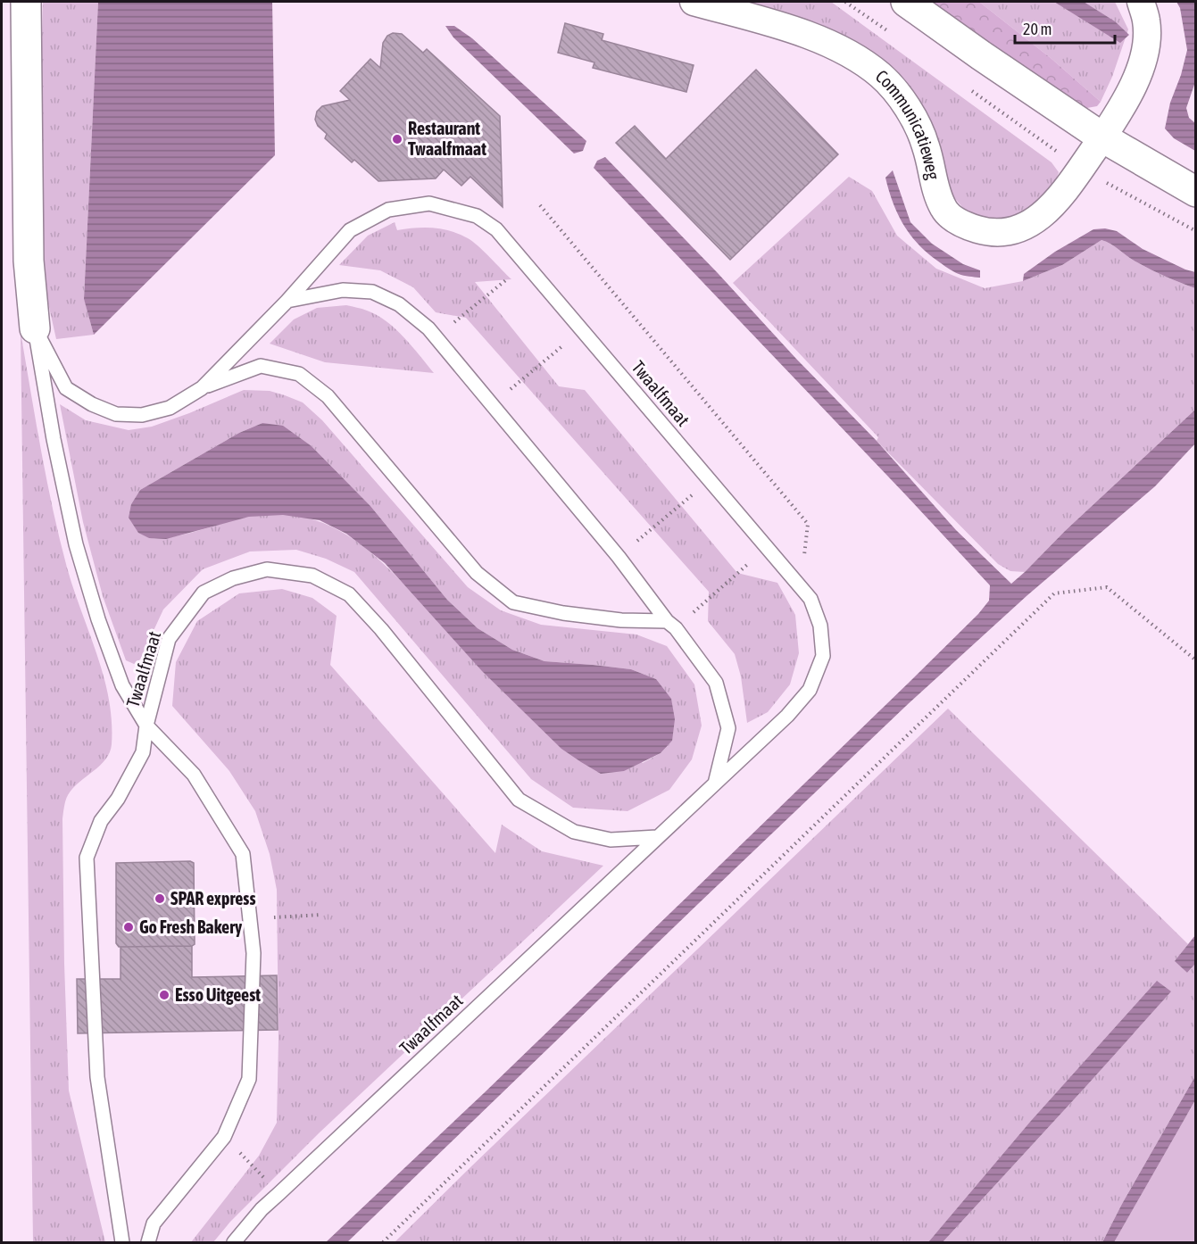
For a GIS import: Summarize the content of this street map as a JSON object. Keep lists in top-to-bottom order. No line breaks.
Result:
{"streets":{"street":["Communicatieweg"],"lane":["Twaalfmaat"]},"places":["Restaurant Twaalfmaat","SPAR express","Go Fresh Bakery","Esso Uitgeest"],"scale_bar":"20 m"}
